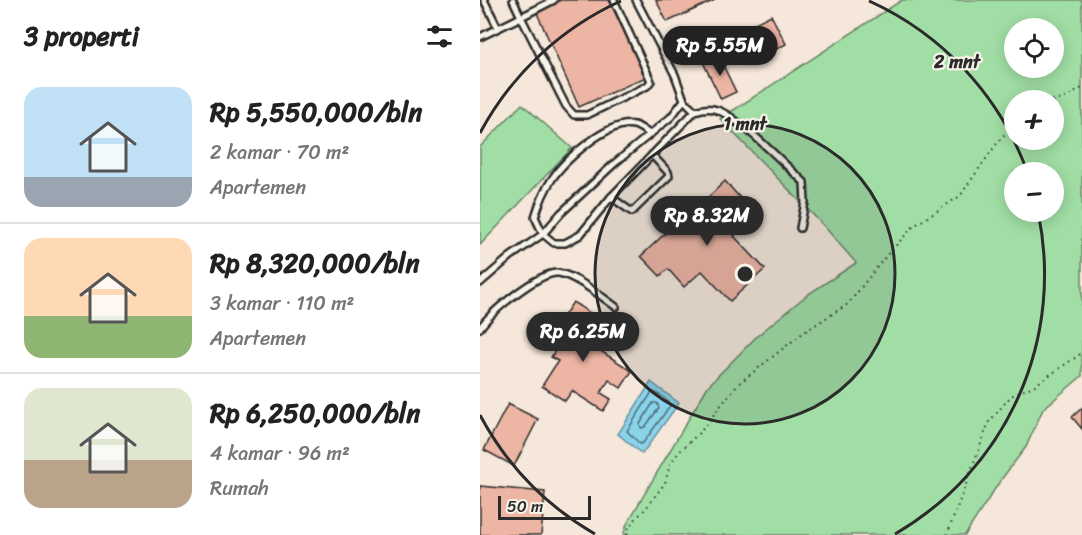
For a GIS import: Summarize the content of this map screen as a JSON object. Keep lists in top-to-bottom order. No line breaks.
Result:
{"scale_bar":"50 m","page":{"heading":"3 properti","map_buttons":["+","−"],"price":["Rp 5.55M","Rp 8.32M","Rp 6.25M"],"list":[{"name":"Rp 5,550,000/bln","note":"2 kamar · 70 m² · Apartemen"},{"name":"Rp 8,320,000/bln","note":"3 kamar · 110 m² · Apartemen"},{"name":"Rp 6,250,000/bln","note":"4 kamar · 96 m² · Rumah"}],"scale":"50 m"},"rings":["2 mnt","1 mnt"]}
